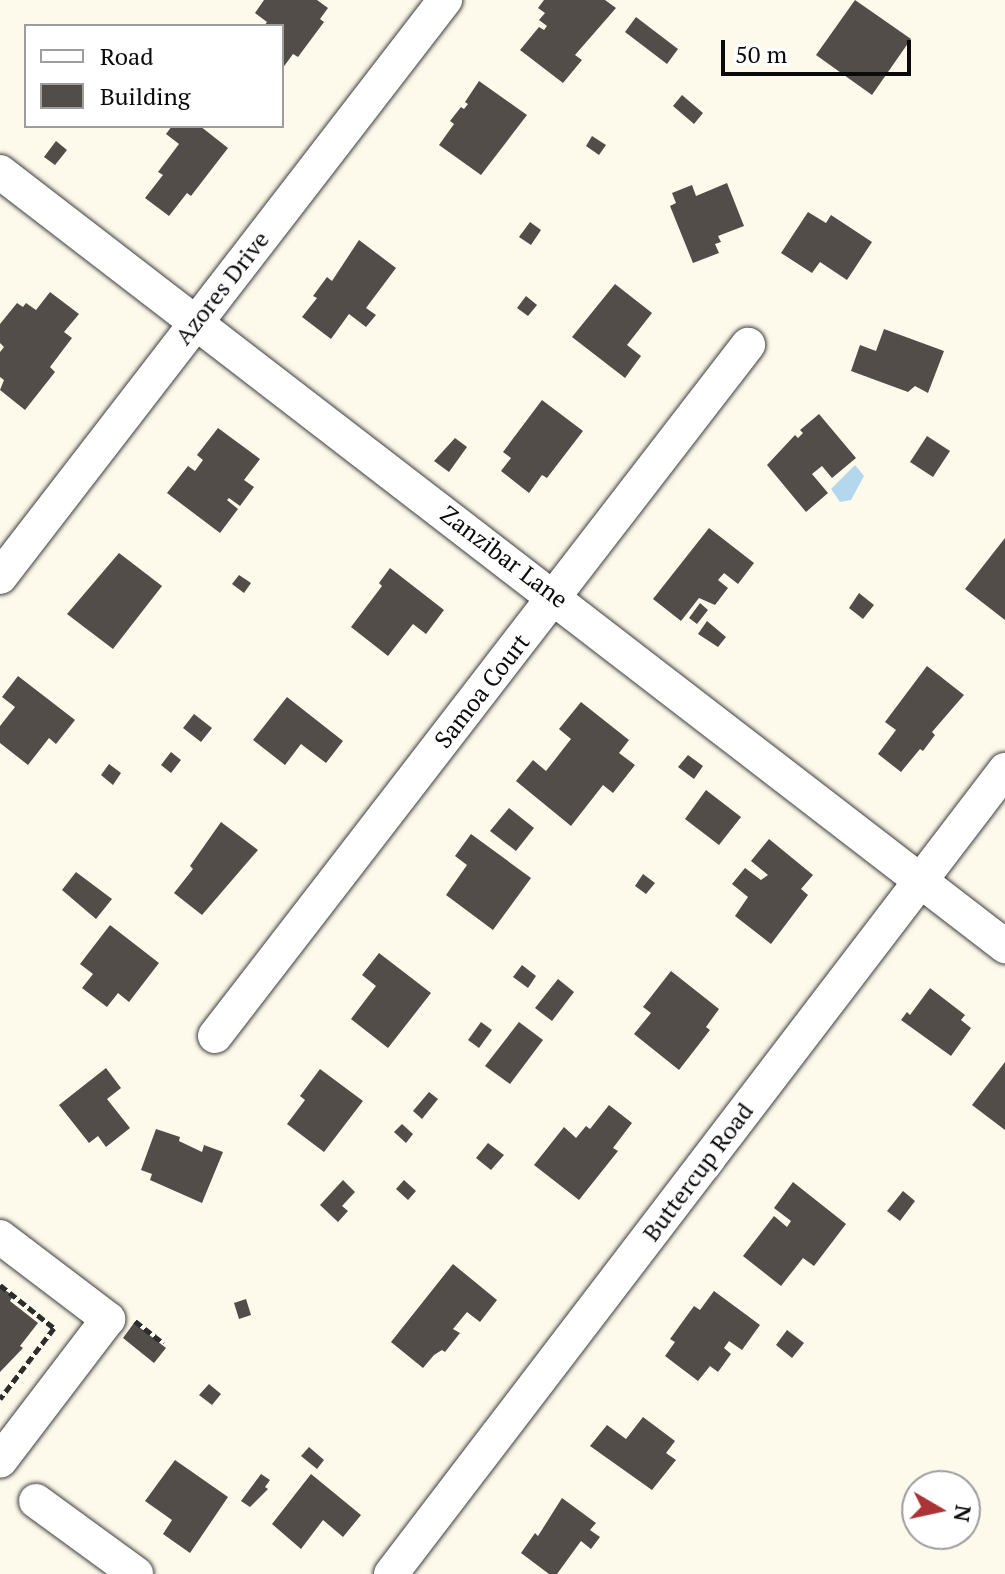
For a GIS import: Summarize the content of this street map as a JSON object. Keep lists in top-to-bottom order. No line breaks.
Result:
{"streets":{"street":["Azores Drive","Zanzibar Lane","Samoa Court","Buttercup Road"]},"crossings":[["Azores Drive","Zanzibar Lane"],["Zanzibar Lane","Samoa Court"],["Zanzibar Lane","Buttercup Road"]],"legend":["Road","Building"],"scale_bar":"50 m","north":"right"}
